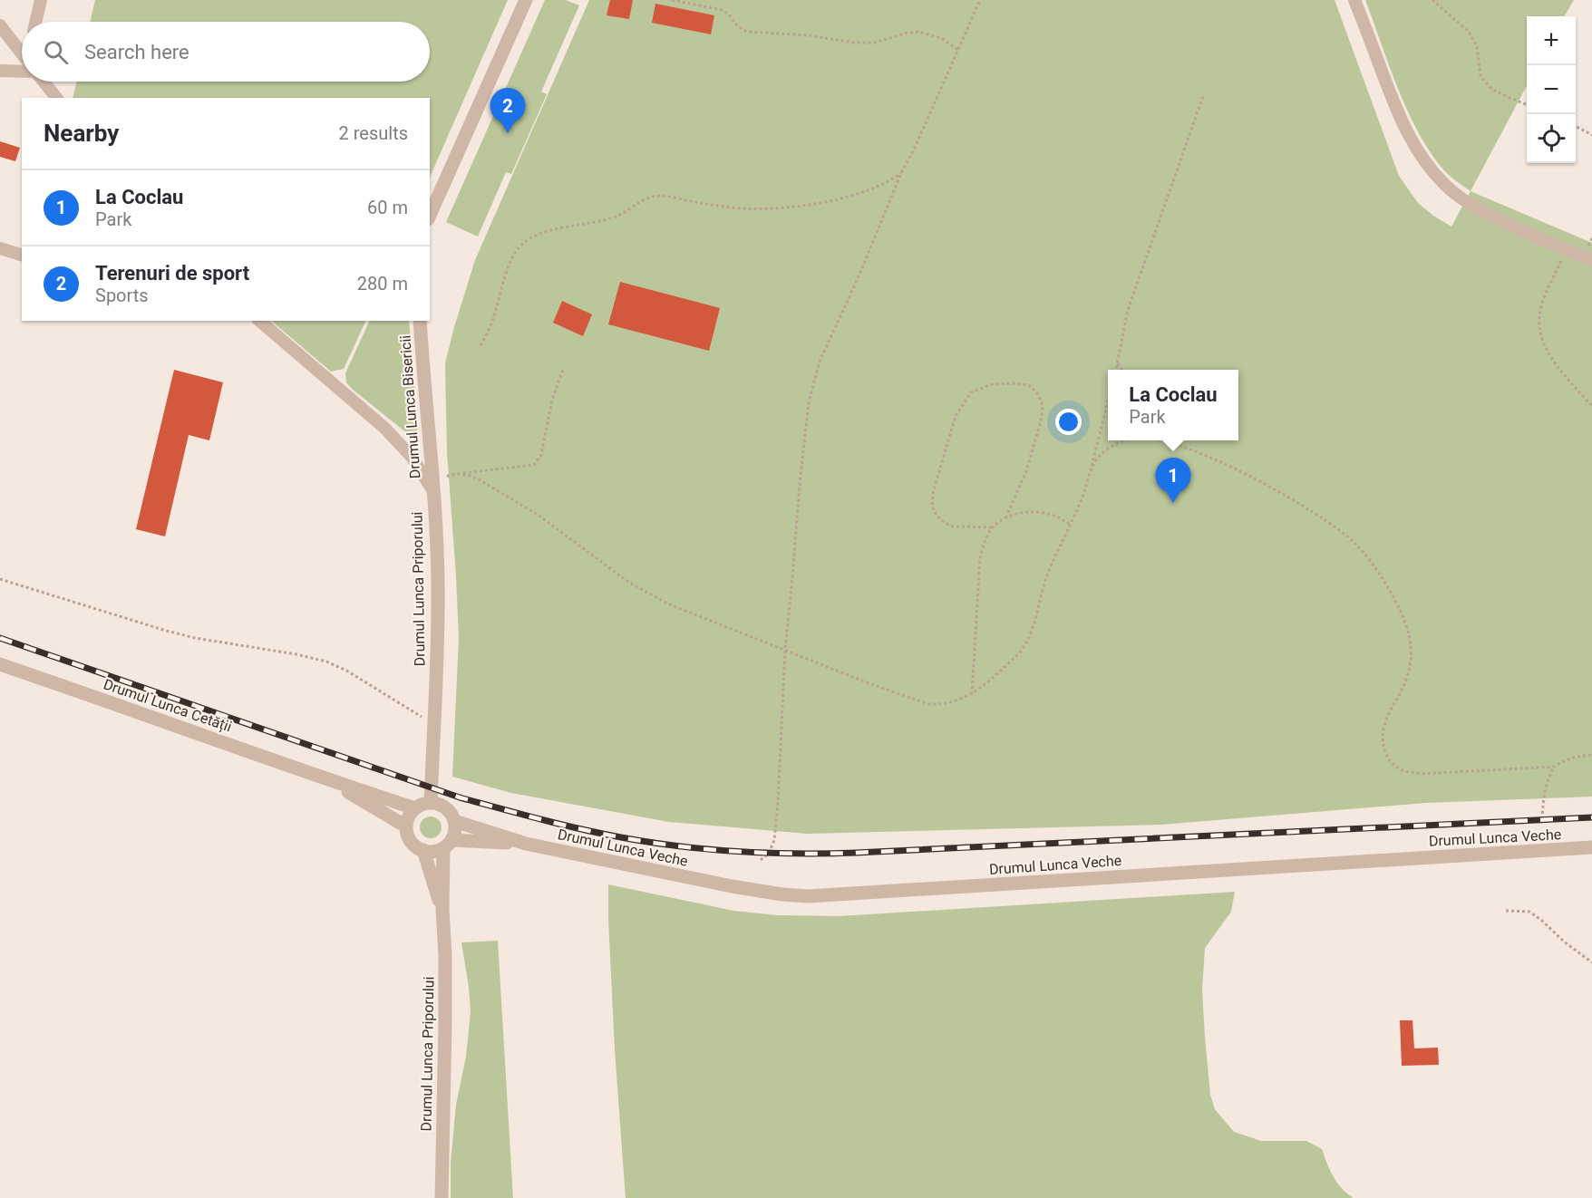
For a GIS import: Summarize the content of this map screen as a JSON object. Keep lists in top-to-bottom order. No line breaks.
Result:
{"streets":{"street":["Drumul Lunca Bisericii","Drumul Lunca Priporului","Drumul Lunca Cetății","Drumul Lunca Veche"]},"crossings":[["Drumul Lunca Bisericii","Drumul Lunca Priporului"],["Drumul Lunca Priporului","Drumul Lunca Cetății"],["Drumul Lunca Priporului","Drumul Lunca Veche"],["Drumul Lunca Cetății","Drumul Lunca Veche"]],"page":{"map_buttons":["+","−"],"search":"Search here","pins":["2","1"],"heading":["Nearby","2 results"],"list":[{"mark":"1","name":"La Coclau","note":"Park","value":"60 m"},{"mark":"2","name":"Terenuri de sport","note":"Sports","value":"280 m"}],"popup":["La Coclau","Park"]}}
